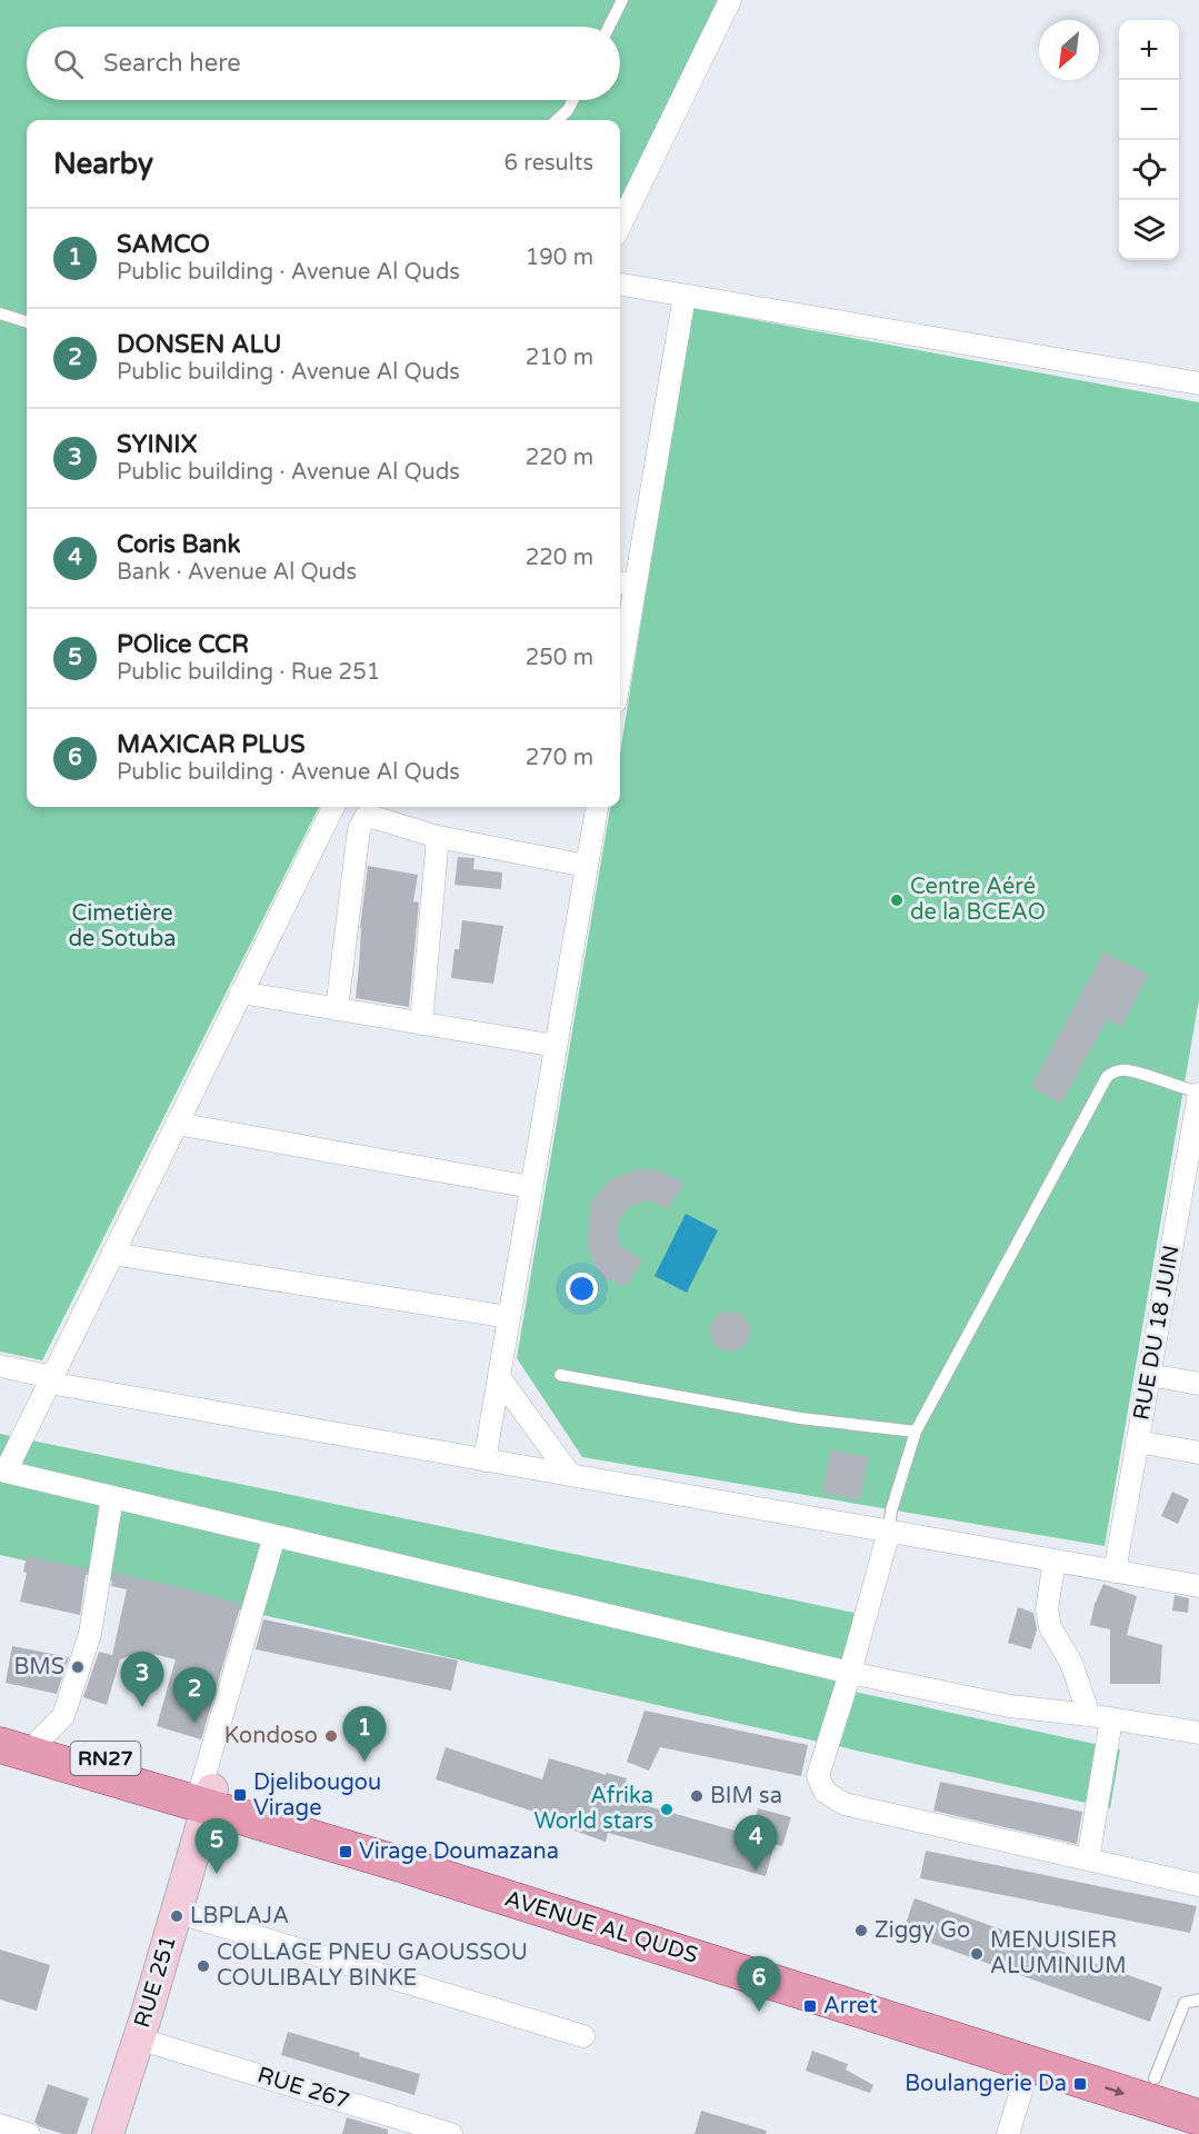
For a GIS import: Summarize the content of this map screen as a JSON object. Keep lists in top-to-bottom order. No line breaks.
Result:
{"streets":{"main road":["RN27","AVENUE AL QUDS","RUE 251"],"street":["RUE DU 18 JUIN","RUE 267"]},"crossings":[["AVENUE AL QUDS","RUE 251"],["RUE 251","RUE 267"]],"parks":["Cimetière de Sotuba"],"places":{"other":["Centre Aéré de la BCEAO","BMS","Kondoso","BIM sa","Afrika World stars","LBPLAJA","Ziggy Go","MENUISIER ALUMINIUM","COLLAGE PNEU GAOUSSOU COULIBALY BINKE"],"transit":["Djelibougou Virage","Virage Doumazana","Arret","Boulangerie Da"]},"north":"bottom left","page":{"map_buttons":["+","−"],"search":"Search here","heading":["Nearby","6 results"],"list":[{"mark":"1","name":"SAMCO","note":"Public building · Avenue Al Quds","value":"190 m"},{"mark":"2","name":"DONSEN ALU","note":"Public building · Avenue Al Quds","value":"210 m"},{"mark":"3","name":"SYINIX","note":"Public building · Avenue Al Quds","value":"220 m"},{"mark":"4","name":"Coris Bank","note":"Bank · Avenue Al Quds","value":"220 m"},{"mark":"5","name":"POlice CCR","note":"Public building · Rue 251","value":"250 m"},{"mark":"6","name":"MAXICAR PLUS","note":"Public building · Avenue Al Quds","value":"270 m"}],"pins":["3","2","1","4","5","6"]}}
